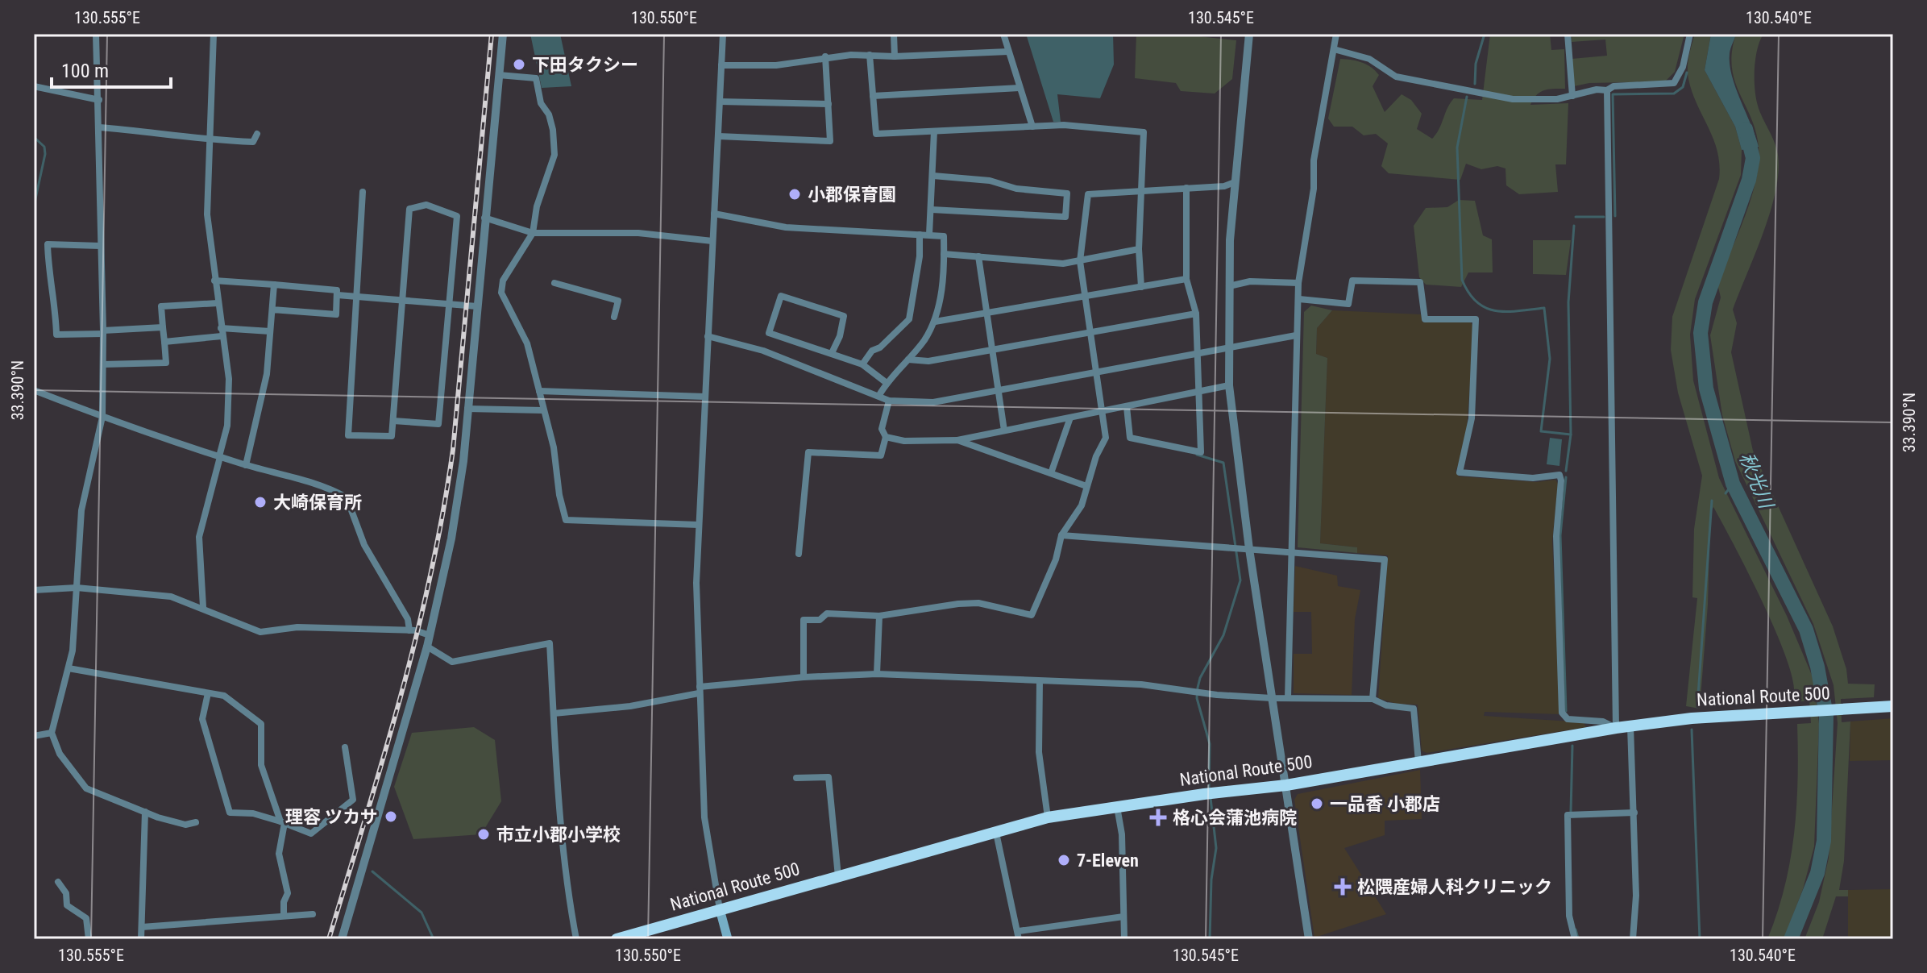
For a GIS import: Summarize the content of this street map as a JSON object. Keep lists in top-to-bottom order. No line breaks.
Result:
{"streets":{"highway":["National Route 500"]},"water":["秋光川"],"places":{"other":["下田タクシー","小郡保育園","大崎保育所","一品香 小郡店","理容 ツカサ","市立小郡小学校","7-Eleven"],"health":["格心会蒲池病院","松隈産婦人科クリニック"]},"scale_bar":"100 m","coordinates":["130.555°E","130.550°E","130.545°E","130.540°E","33.390°N"]}
